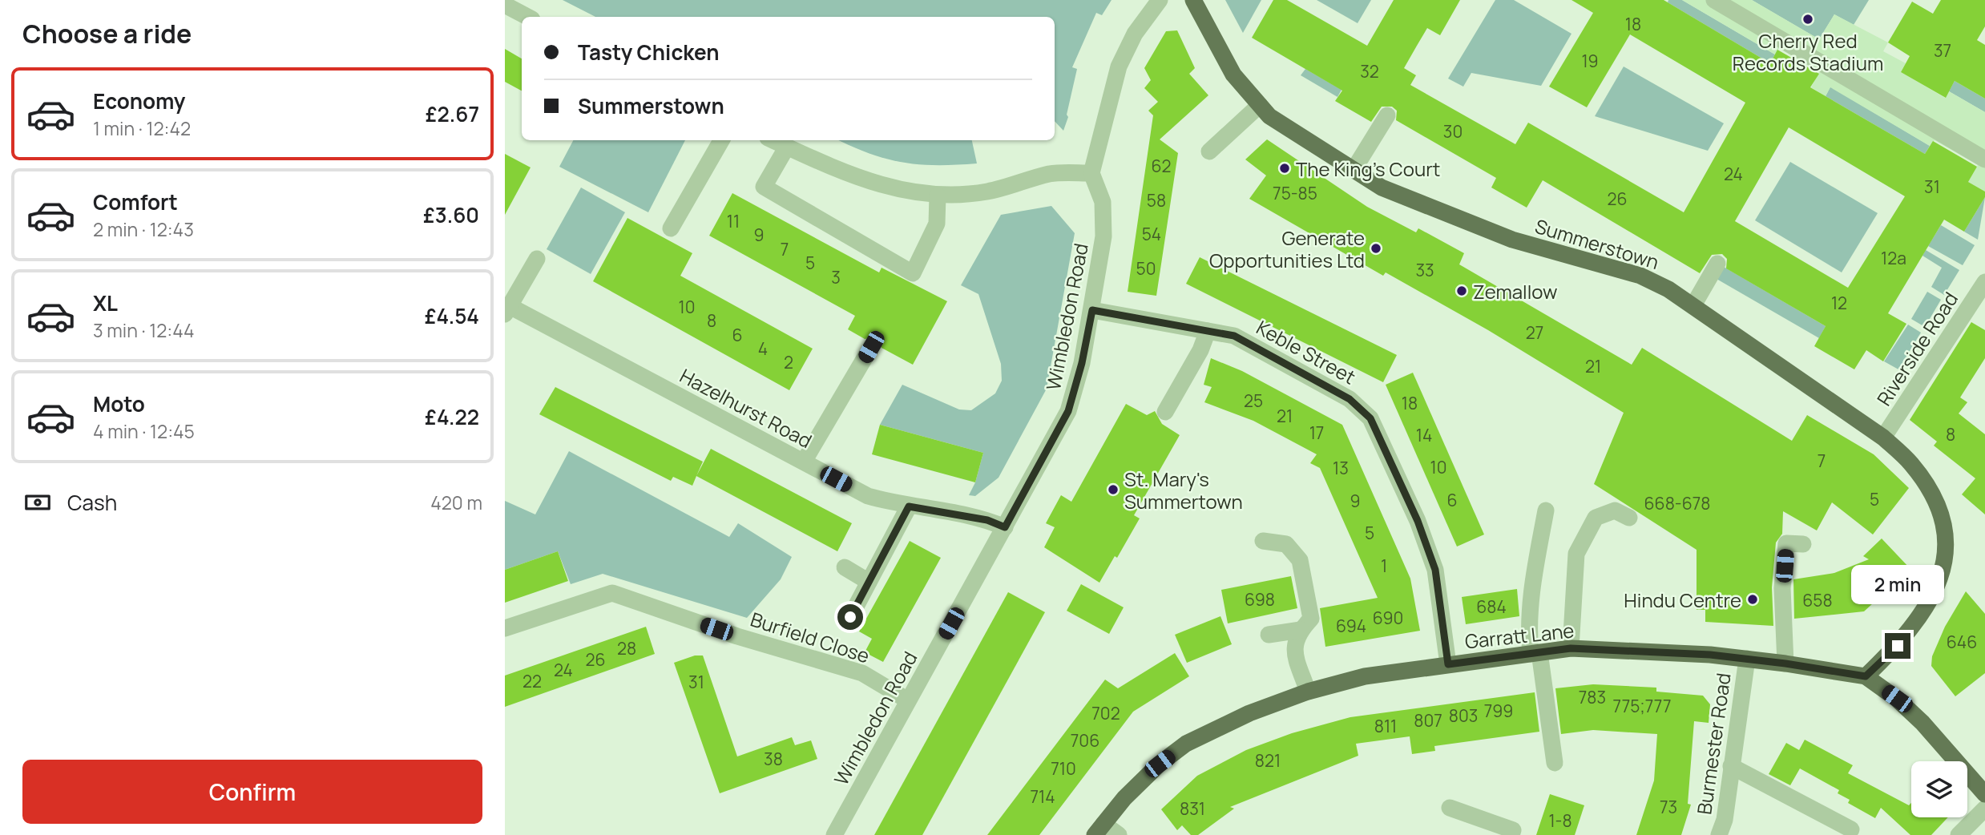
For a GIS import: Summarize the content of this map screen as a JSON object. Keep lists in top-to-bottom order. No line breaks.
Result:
{"streets":{"main road":["Summerstown","Garratt Lane"],"street":["Wimbledon Road","Riverside Road","Keble Street","Hazelhurst Road","Burfield Close","Burmester Road"]},"crossings":[["Summerstown","Riverside Road"],["Summerstown","Garratt Lane"],["Wimbledon Road","Keble Street"],["Wimbledon Road","Hazelhurst Road"],["Wimbledon Road","Burfield Close"],["Keble Street","Garratt Lane"],["Garratt Lane","Burmester Road"]],"places":["Cherry Red Records Stadium","The King's Court","Generate Opportunities Ltd","Zemallow","St. Mary's Summertown","Hindu Centre"],"house_numbers":["18","37","19","32","30","62","24","31","75-85","26","58","11","54","9","7","12a","5","50","33","3","12","10","8","27","6","4","2","21","25","18","21","17","8","14","7","10","13","5","6","9","668-678","5","1","698","658","684","690","694","646","28","26","24","22","31","783","775;777","799","702","803","807","811","706","38","821","710","714","73","831","1-8"],"page":{"heading":"Choose a ride","banner":["Tasty Chicken","Summerstown"],"list":[{"name":"Economy","note":"1 min · 12:42","value":"£2.67"},{"name":"Comfort","note":"2 min · 12:43","value":"£3.60"},{"name":"XL","note":"3 min · 12:44","value":"£4.54"},{"name":"Moto","note":"4 min · 12:45","value":"£4.22"}],"pay":["Cash","420 m"],"bubble":"2 min","buttons":"Confirm"}}
